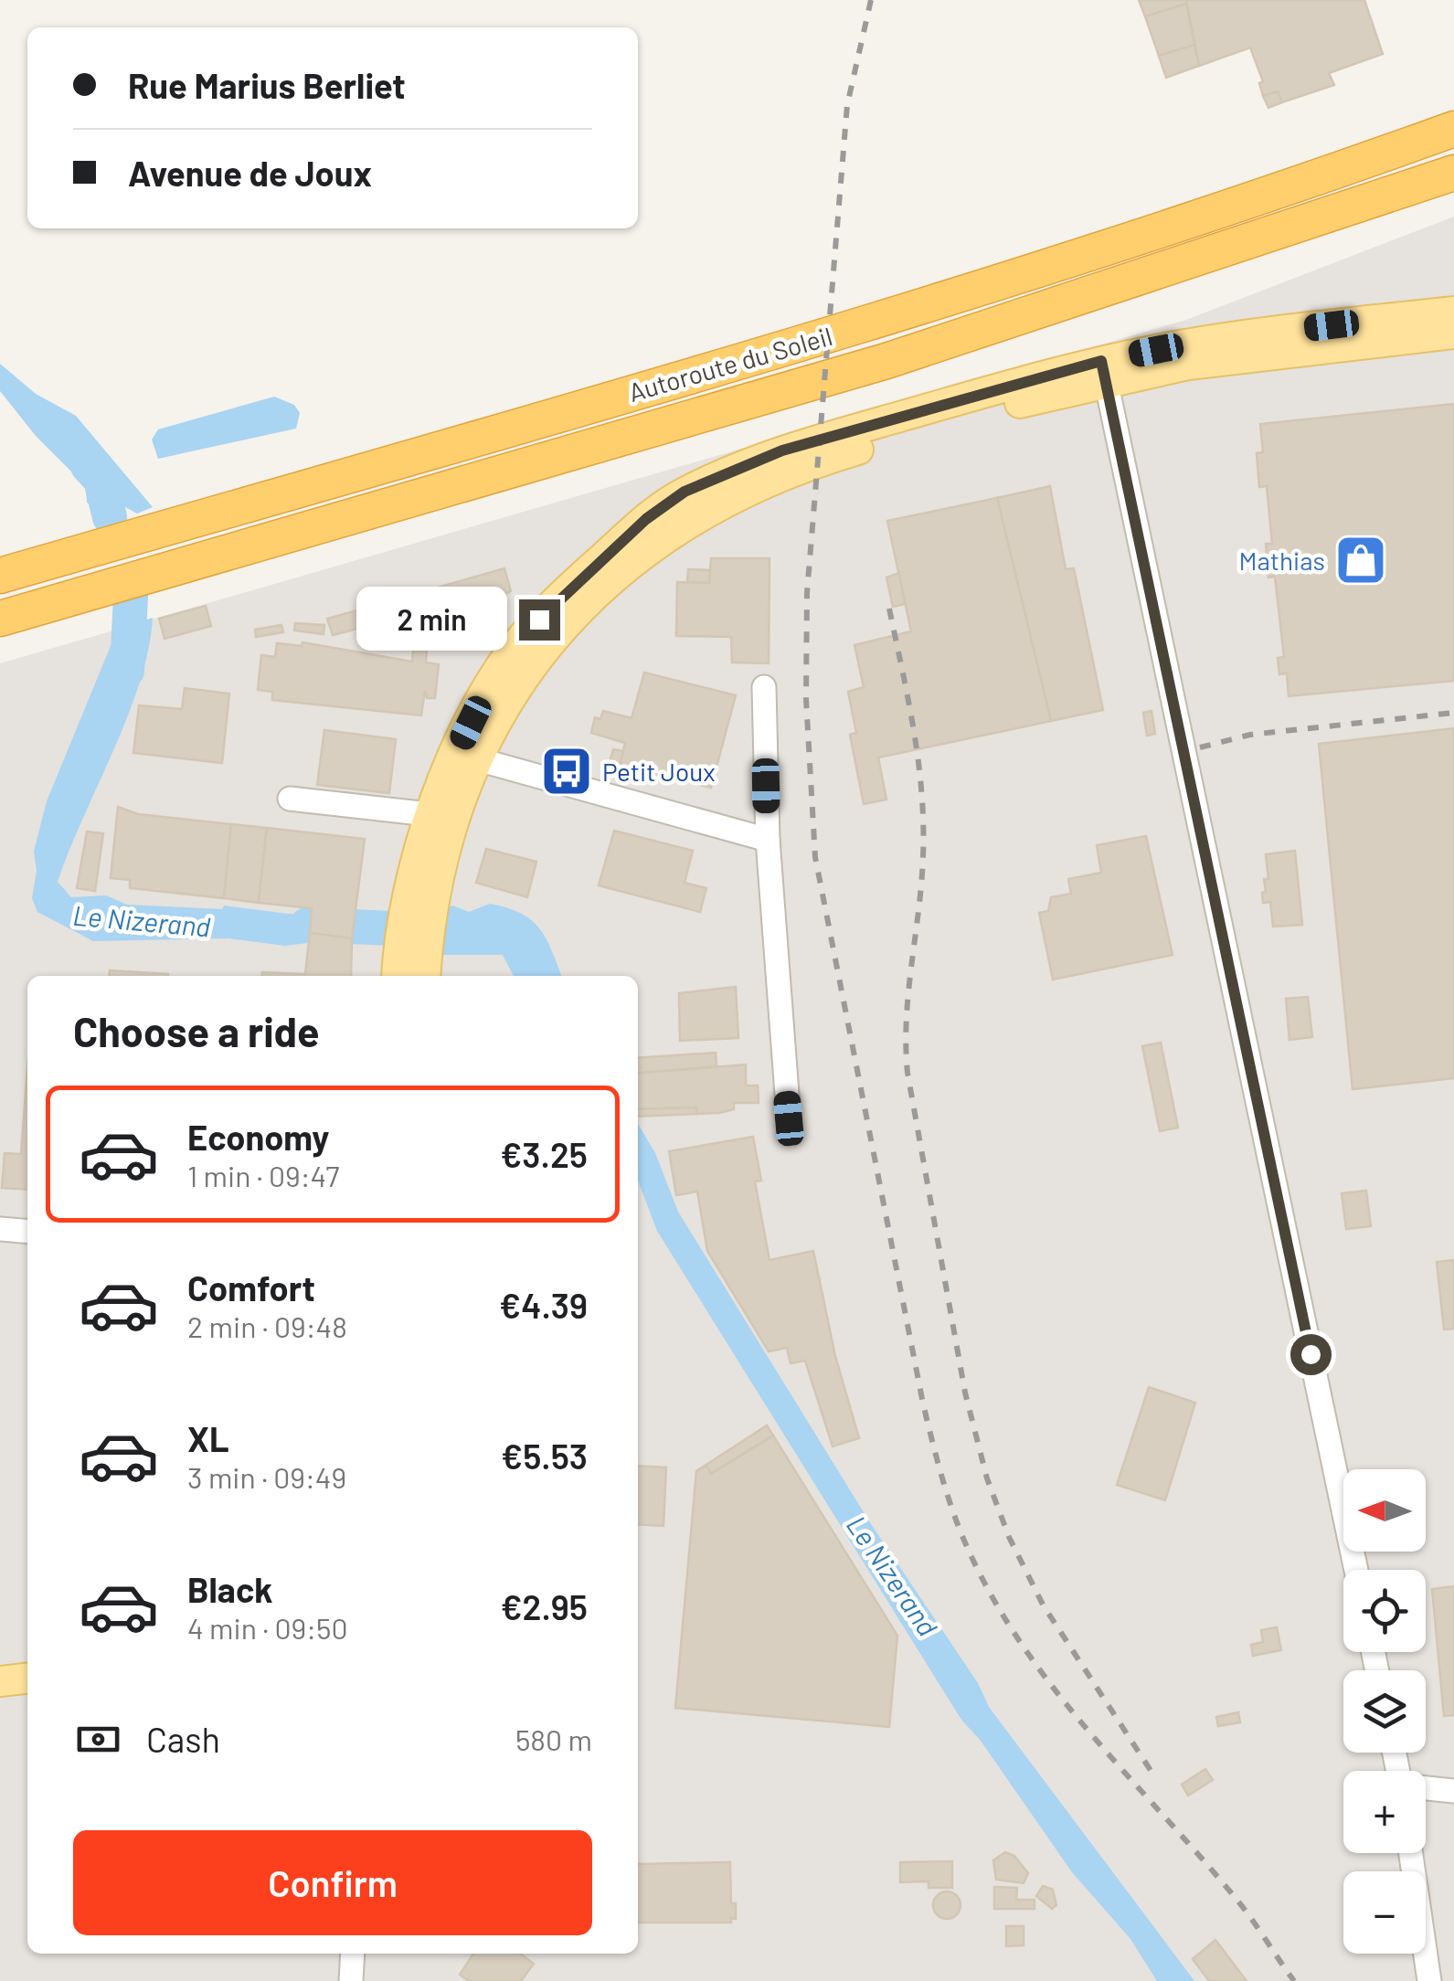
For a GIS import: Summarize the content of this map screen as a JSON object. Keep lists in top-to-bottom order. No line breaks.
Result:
{"streets":{"highway":["Autoroute du Soleil"]},"water":["Le Nizerand"],"places":{"shop":["Mathias"],"bus stop":["Petit Joux"]},"north":"left","page":{"banner":["Rue Marius Berliet","Avenue de Joux"],"bubble":"2 min","heading":"Choose a ride","list":[{"name":"Economy","note":"1 min · 09:47","value":"€3.25"},{"name":"Comfort","note":"2 min · 09:48","value":"€4.39"},{"name":"XL","note":"3 min · 09:49","value":"€5.53"},{"name":"Black","note":"4 min · 09:50","value":"€2.95"}],"map_buttons":["+","−"],"pay":["Cash","580 m"],"buttons":"Confirm"}}
